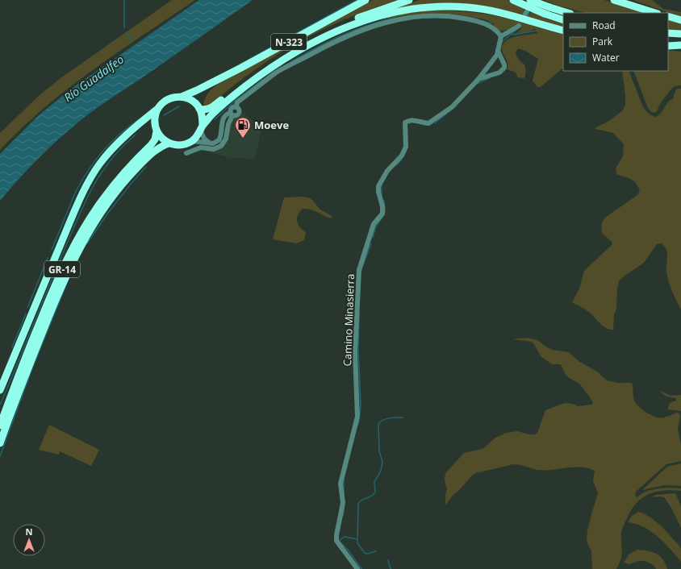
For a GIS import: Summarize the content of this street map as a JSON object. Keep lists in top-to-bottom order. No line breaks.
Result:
{"streets":{"highway":["N-323","GR-14"],"street":["Camino Minasierra"]},"crossings":[["N-323","GR-14"]],"water":["Río Guadalfeo"],"places":{"fuel station":["Moeve"]},"legend":["Road","Park","Water"],"north":"top"}
